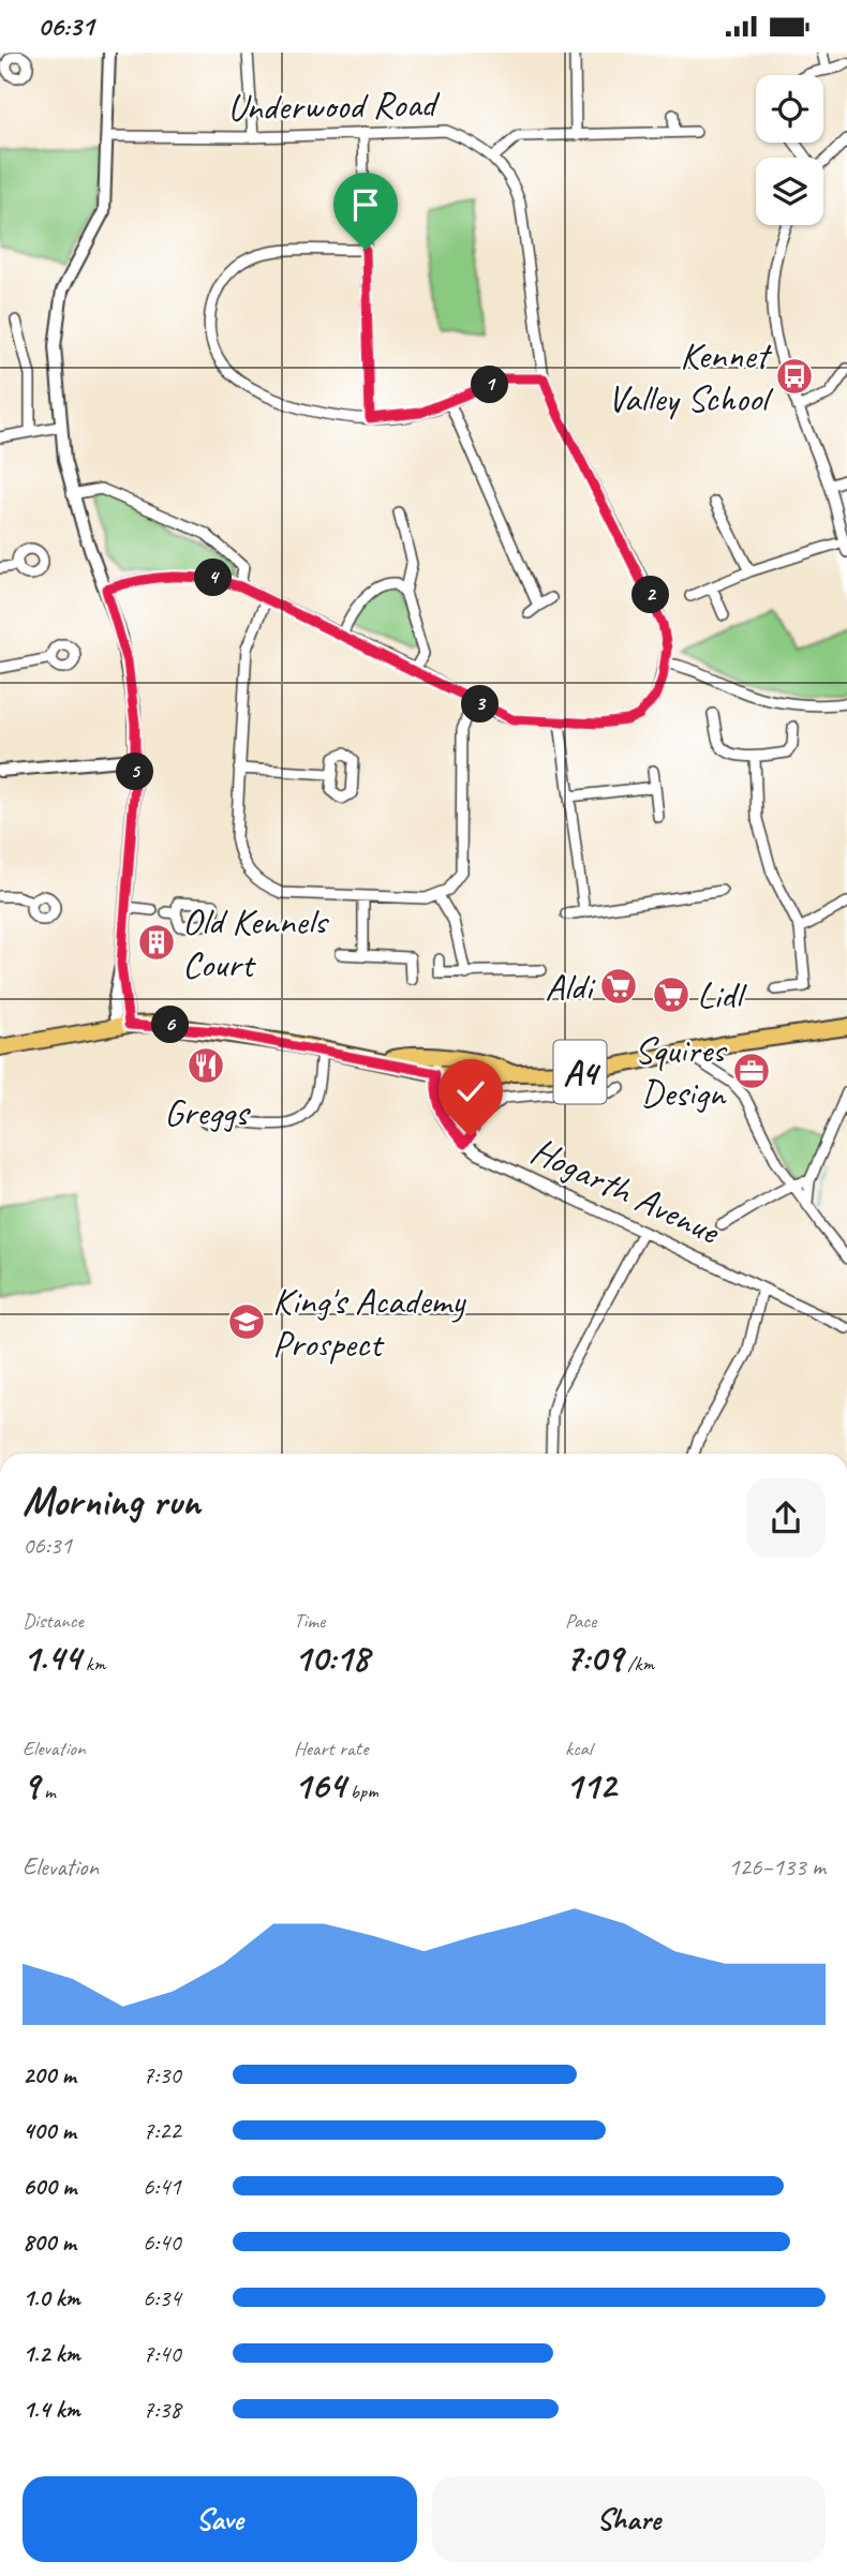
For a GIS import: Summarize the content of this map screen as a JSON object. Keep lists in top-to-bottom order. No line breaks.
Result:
{"streets":{"main road":["A4"],"street":["Underwood Road","Hogarth Avenue"]},"crossings":[["A4","Hogarth Avenue"]],"places":{"bus stop":["Kennet Valley School"],"building":["Old Kennels Court"],"supermarket":["Aldi","Lidl"],"restaurant":["Greggs"],"office":["Squires Design"],"school or university":["King's Academy Prospect"]},"page":{"status":"06:31","pins":["1","4","2","3","5","6"],"heading":["Morning run","06:31"],"stats":[["Distance","1.44 km"],["Time","10:18"],["Pace","7:09 /km"],["Elevation","9 m"],["Heart rate","164 bpm"],["kcal","112"]],"chart":["Elevation","126–133 m"],"list":[{"name":"200 m","note":"7:30"},{"name":"400 m","note":"7:22"},{"name":"600 m","note":"6:41"},{"name":"800 m","note":"6:40"},{"name":"1.0 km","note":"6:34"},{"name":"1.2 km","note":"7:40"},{"name":"1.4 km","note":"7:38"}],"buttons":["Save","Share"]}}
